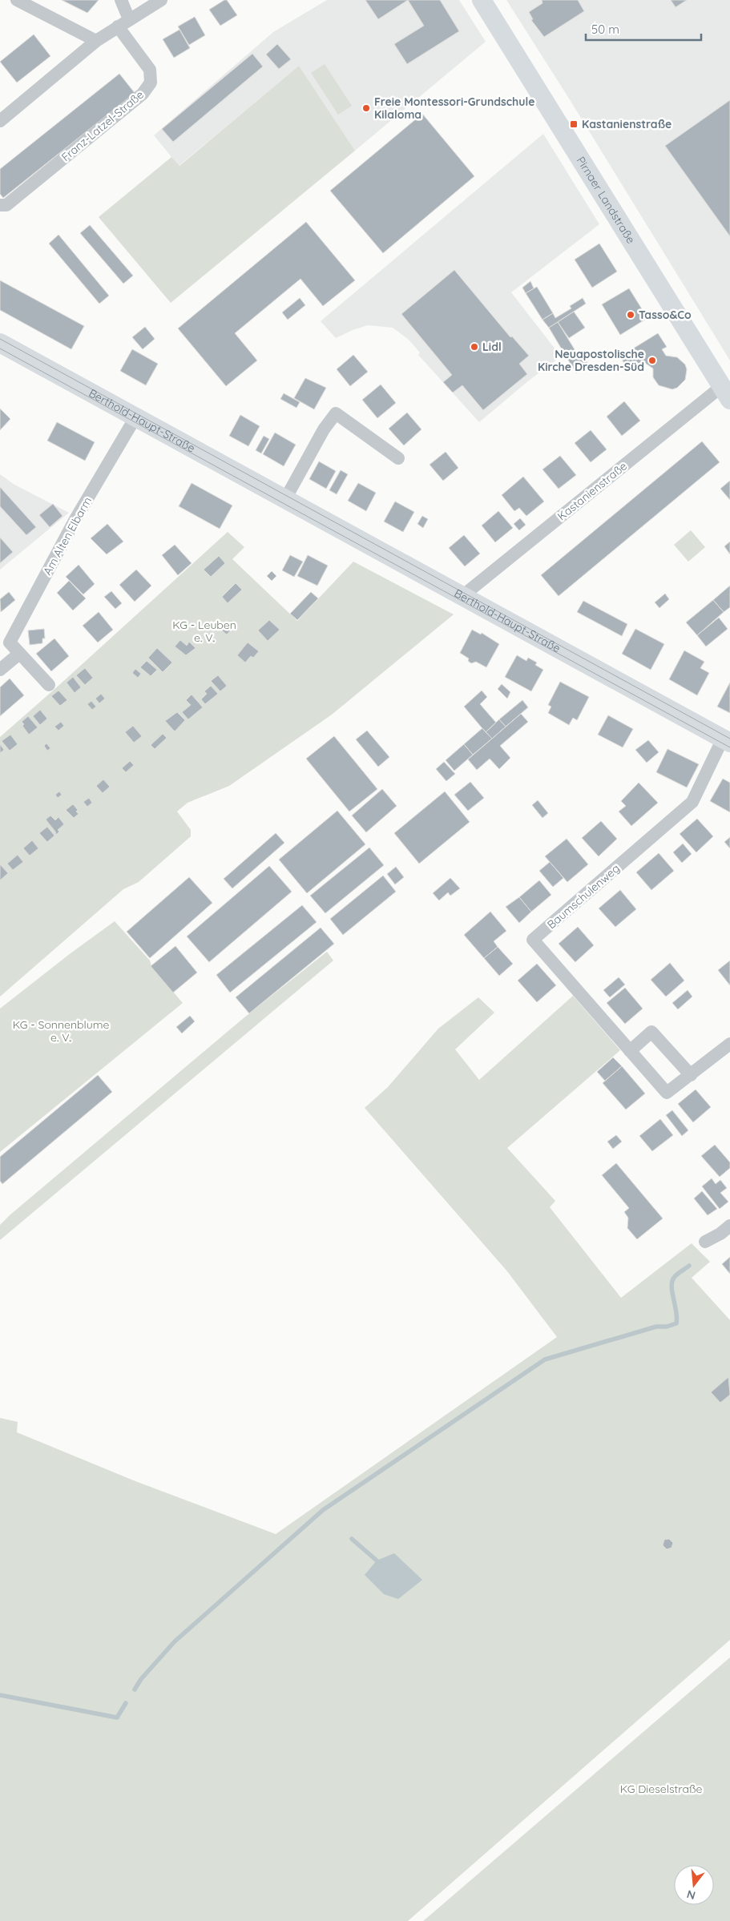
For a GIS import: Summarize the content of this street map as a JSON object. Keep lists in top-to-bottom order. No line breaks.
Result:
{"streets":{"street":["Franz-Latzel-Straße","Pirnaer Landstraße","Berthold-Haupt-Straße","Kastanienstraße","Am Alten Elbarm","Baumschulenweg"]},"crossings":[["Pirnaer Landstraße","Kastanienstraße"],["Berthold-Haupt-Straße","Kastanienstraße"],["Berthold-Haupt-Straße","Am Alten Elbarm"],["Berthold-Haupt-Straße","Baumschulenweg"]],"parks":["KG - Leuben e. V.","KG - Sonnenblume e. V.","KG Dieselstraße"],"places":{"other":["Freie Montessori-Grundschule Kilaloma","Tasso&Co","Lidl","Neuapostolische Kirche Dresden-Süd"],"transit":["Kastanienstraße"]},"scale_bar":"50 m","north":"bottom"}
